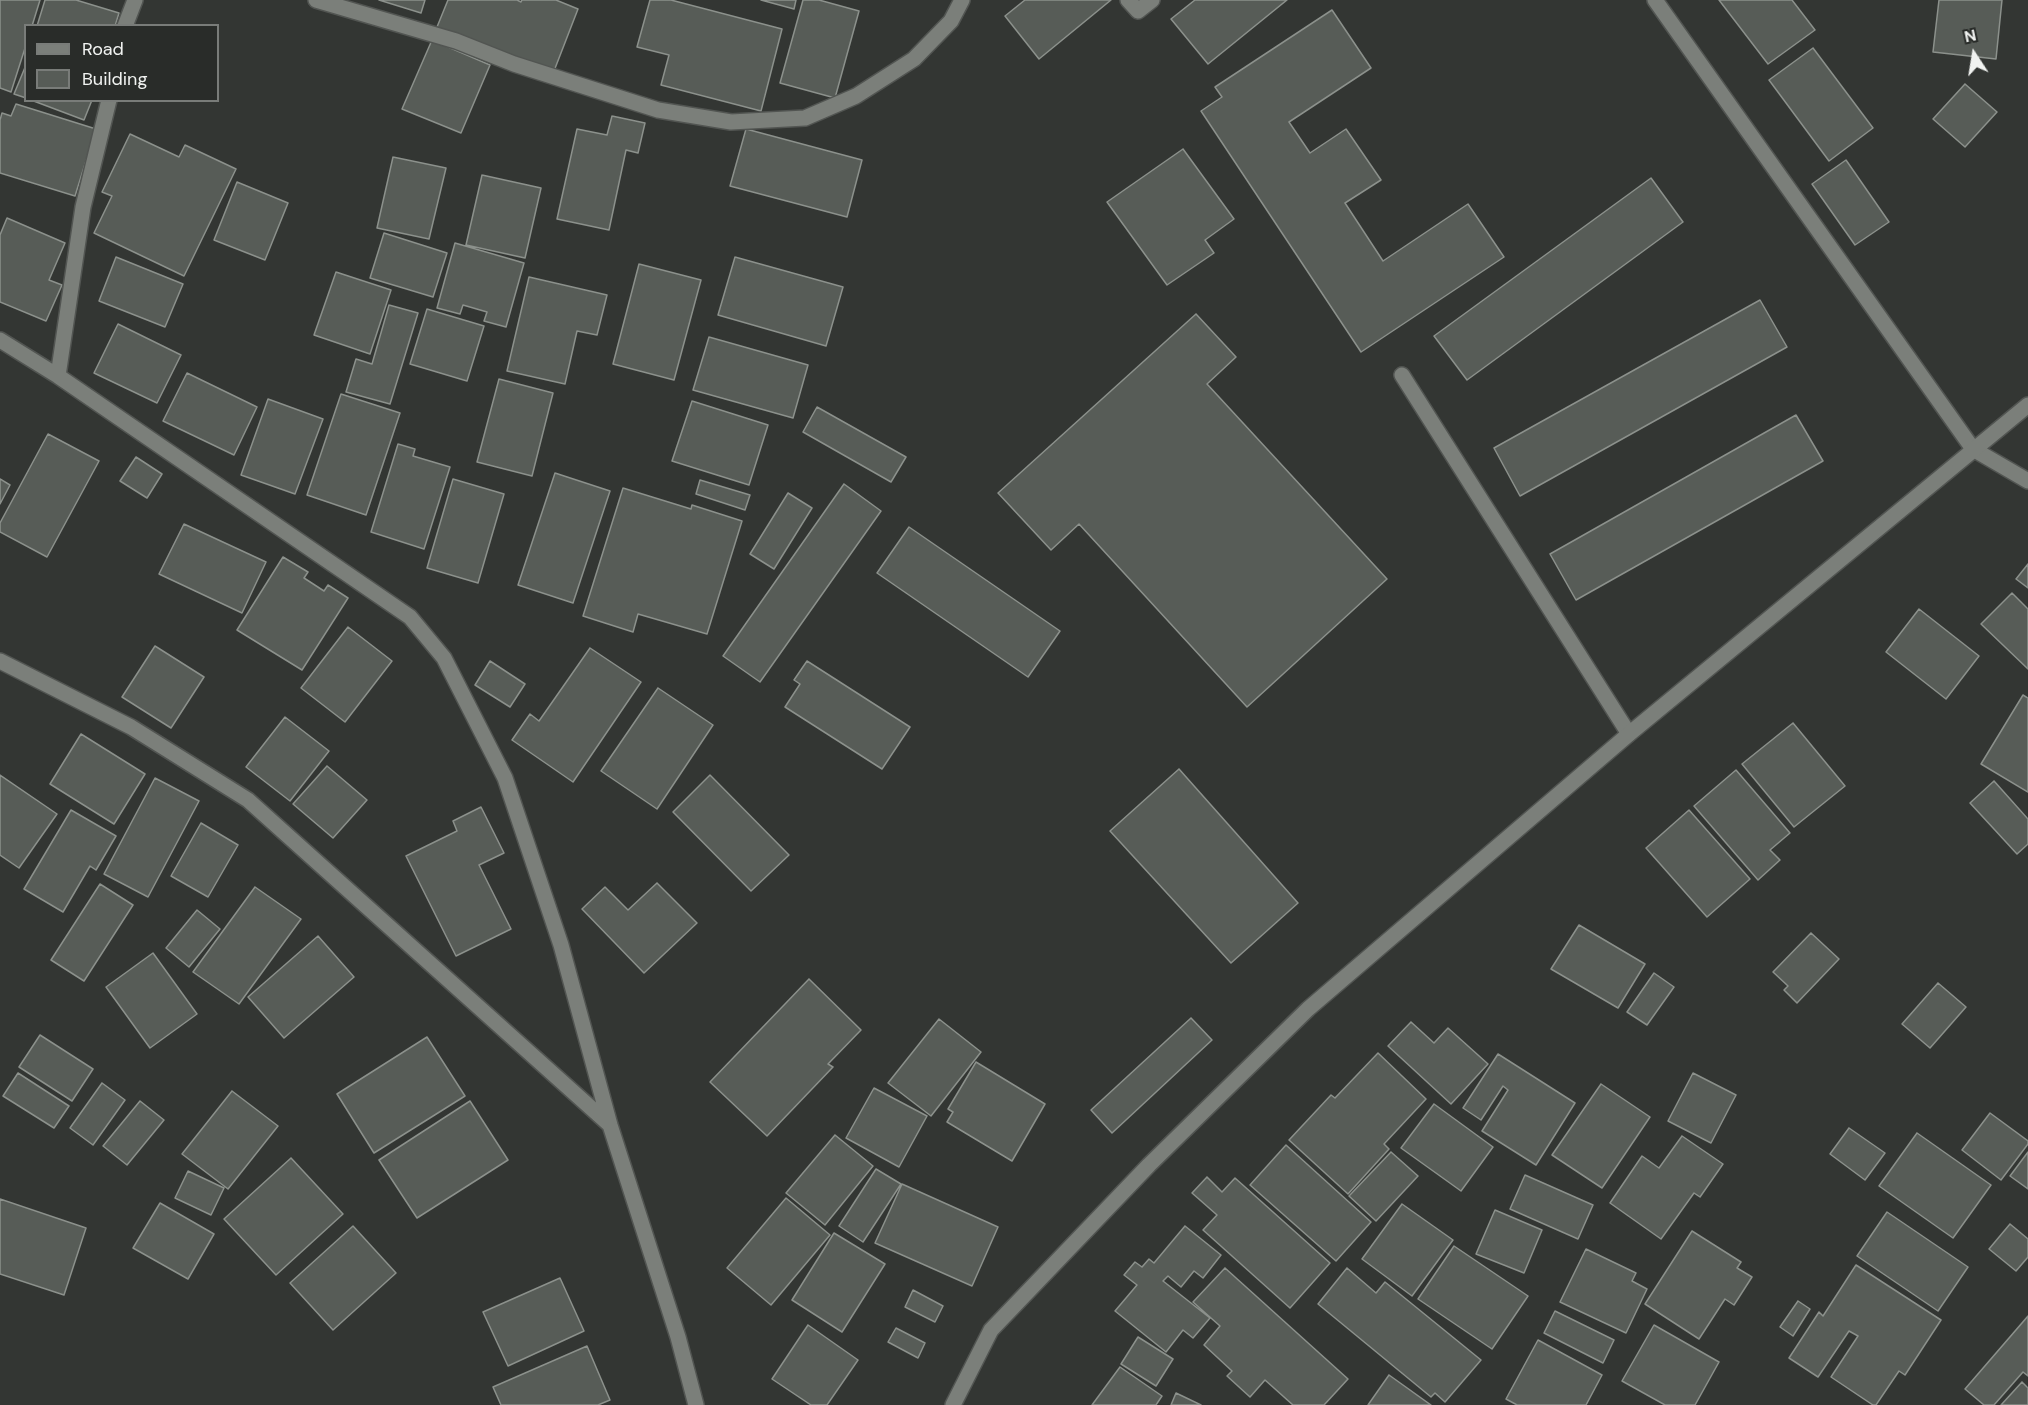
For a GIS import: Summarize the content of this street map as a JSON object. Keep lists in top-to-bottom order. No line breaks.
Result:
{"legend":["Road","Building"],"north":"top"}
